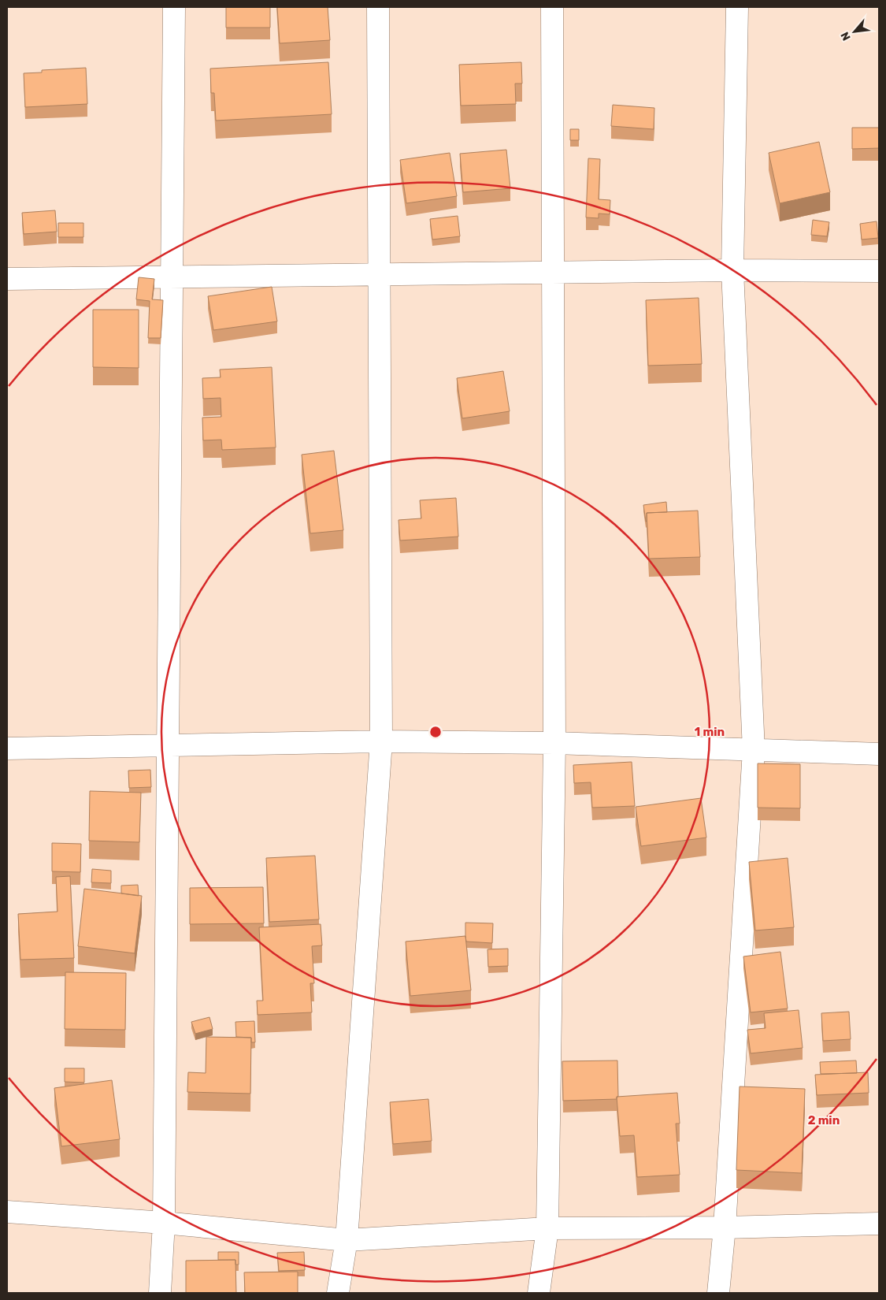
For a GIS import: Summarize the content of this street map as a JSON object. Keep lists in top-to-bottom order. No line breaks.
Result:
{"north":"bottom left","rings":["1 min","2 min"]}
